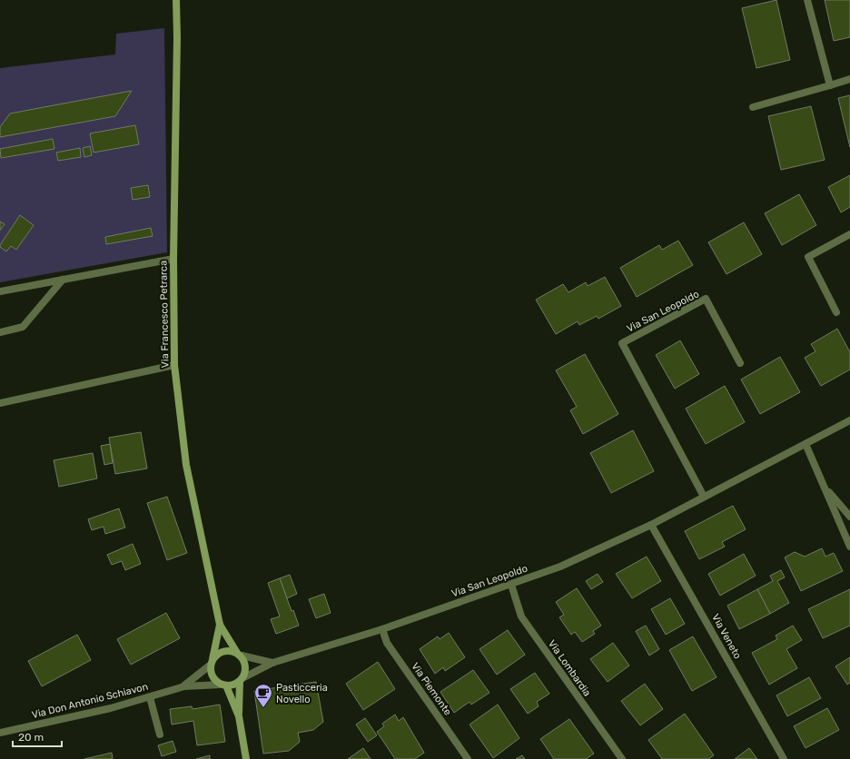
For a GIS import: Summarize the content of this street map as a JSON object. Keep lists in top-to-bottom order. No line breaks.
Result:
{"streets":{"street":["Via San Leopoldo","Via Francesco Petrarca","Via Veneto","Via Lombardia","Via Piemonte","Via Don Antonio Schiavon"]},"crossings":[["Via San Leopoldo","Via Francesco Petrarca"],["Via San Leopoldo","Via Veneto"],["Via San Leopoldo","Via Lombardia"],["Via San Leopoldo","Via Piemonte"],["Via San Leopoldo","Via Don Antonio Schiavon"],["Via Francesco Petrarca","Via Don Antonio Schiavon"]],"places":{"cafe":["Pasticceria Novello"]},"scale_bar":"20 m"}
